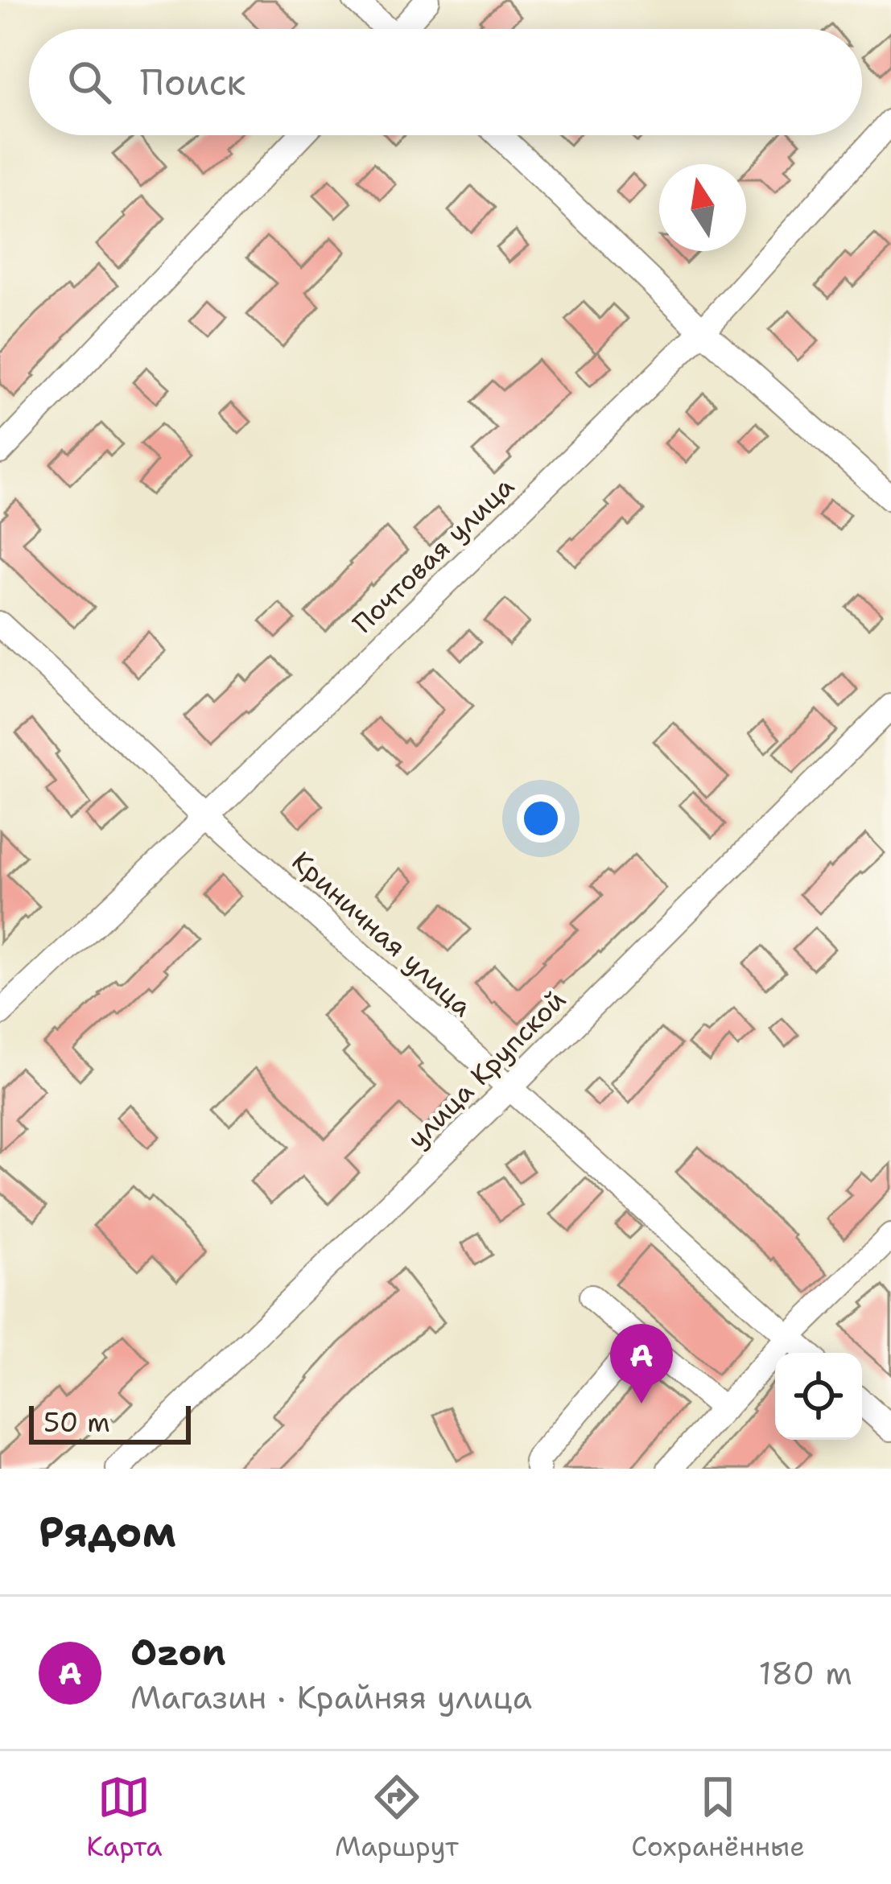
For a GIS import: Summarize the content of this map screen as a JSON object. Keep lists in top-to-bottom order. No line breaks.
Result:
{"streets":{"street":["Почтовая улица","Криничная улица","улица Крупской"]},"crossings":[["Почтовая улица","Криничная улица"],["Криничная улица","улица Крупской"]],"scale_bar":"50 m","north":"top","page":{"search":"Поиск","pins":"A","scale":"50 m","heading":"Рядом","list":[{"mark":"A","name":"Ozon","note":"Магазин · Крайняя улица","value":"180 m"}],"nav":["Карта","Маршрут","Сохранённые"]}}
